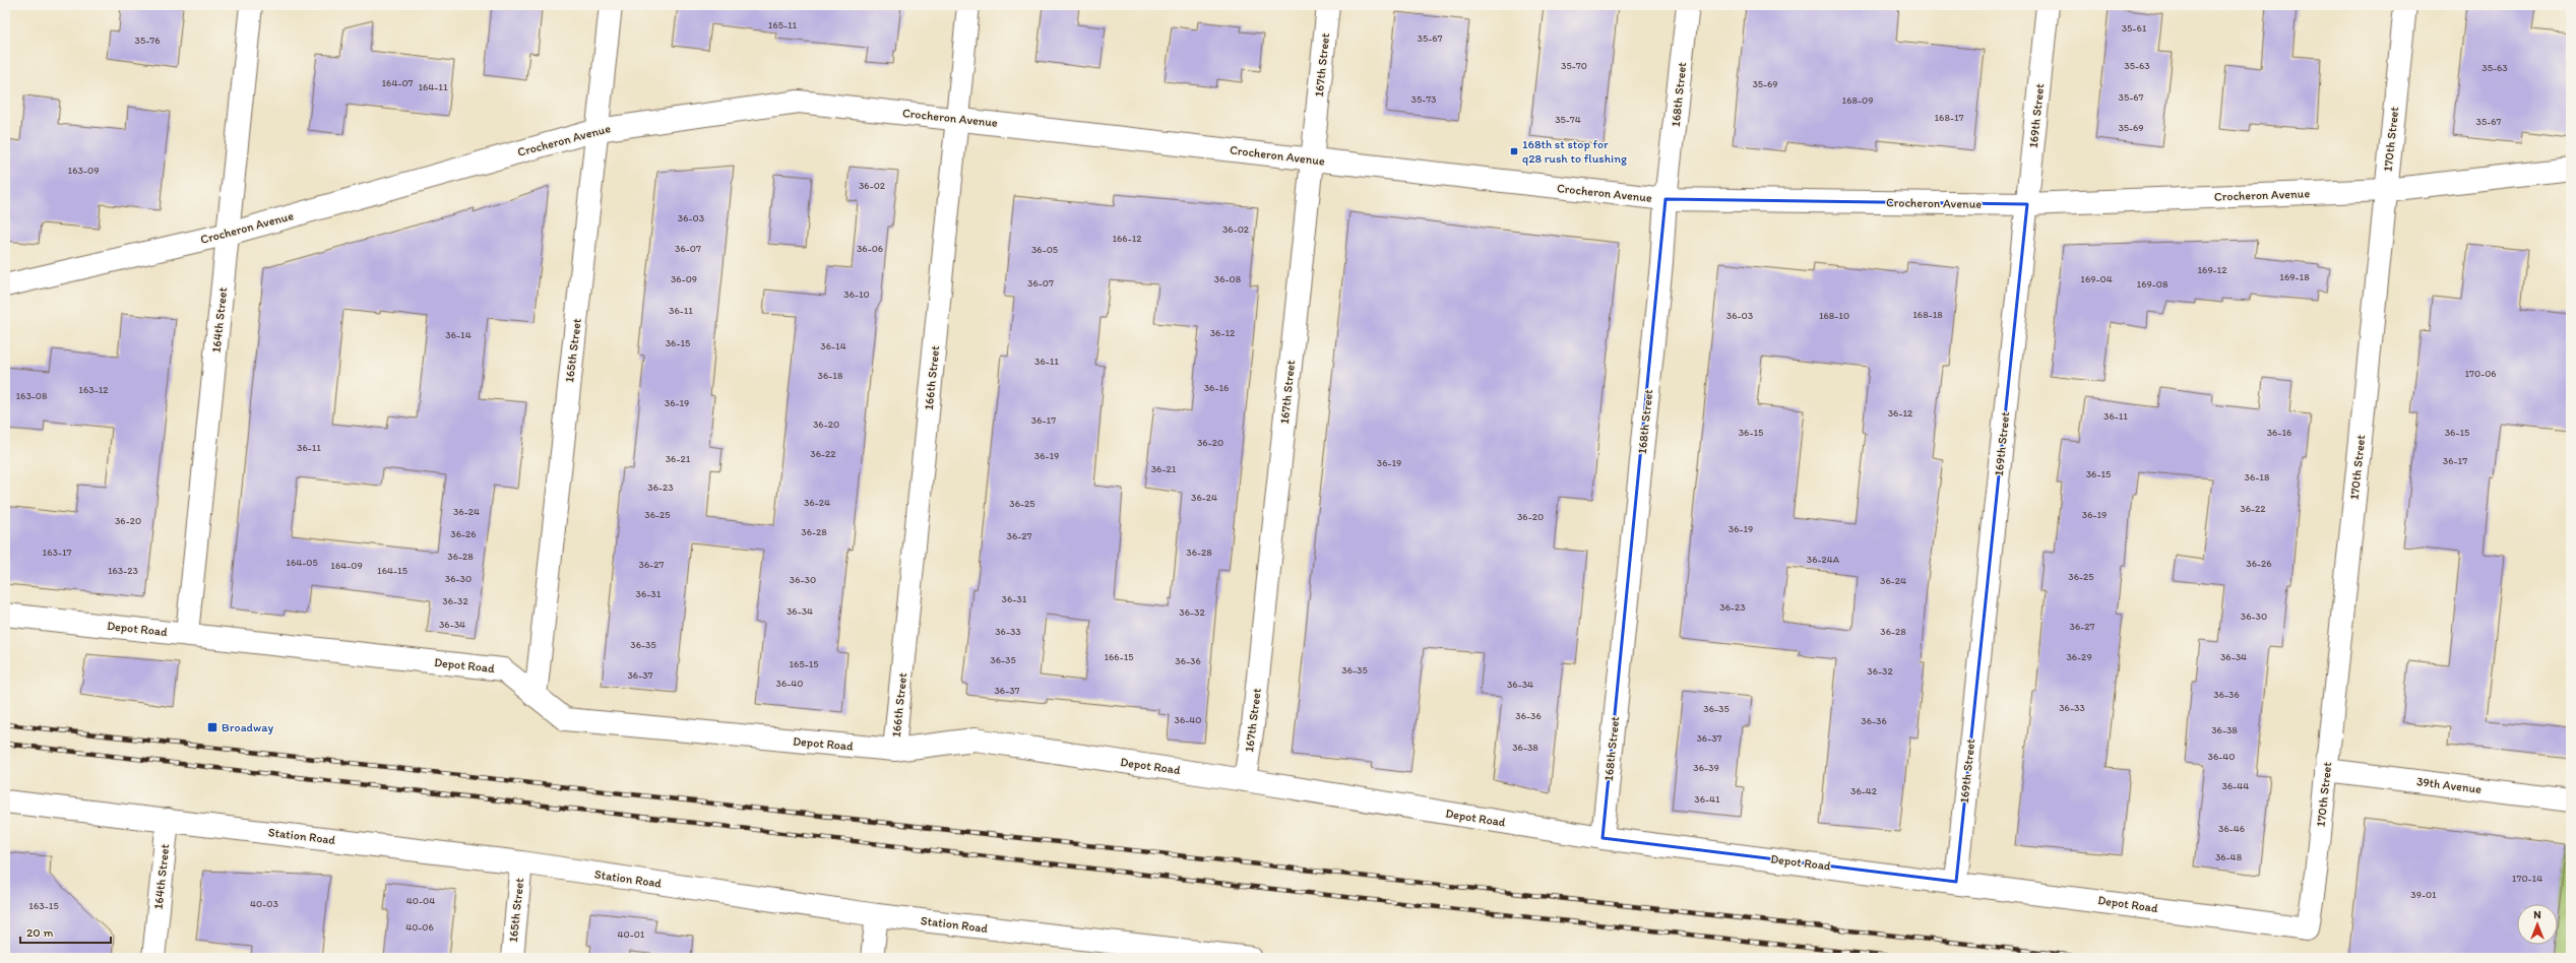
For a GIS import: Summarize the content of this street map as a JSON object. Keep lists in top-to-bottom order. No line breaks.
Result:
{"streets":{"street":["167th Street","168th Street","169th Street","Crocheron Avenue","170th Street","164th Street","165th Street","166th Street","Depot Road","39th Avenue","Station Road"]},"crossings":[["167th Street","Crocheron Avenue"],["167th Street","Depot Road"],["168th Street","Crocheron Avenue"],["168th Street","Depot Road"],["169th Street","Crocheron Avenue"],["169th Street","Depot Road"],["Crocheron Avenue","170th Street"],["Crocheron Avenue","164th Street"],["Crocheron Avenue","165th Street"],["Crocheron Avenue","166th Street"],["170th Street","Depot Road"],["170th Street","39th Avenue"],["164th Street","Depot Road"],["164th Street","Station Road"],["165th Street","Depot Road"],["165th Street","Station Road"],["166th Street","Depot Road"]],"places":{"transit":["168th st stop for q28 rush to flushing","Broadway"]},"house_numbers":["165-11","35-61","35-67","35-76","35-70","35-63","35-63","164-07","35-69","164-11","35-67","35-73","168-09","168-17","35-74","35-67","35-69","163-09","36-02","36-03","36-02","166-12","36-07","36-06","36-05","169-12","169-18","36-09","36-08","169-04","36-07","169-08","36-10","36-11","168-18","36-03","168-10","36-12","36-14","36-15","36-14","36-11","170-06","36-18","36-16","163-12","163-08","36-19","36-12","36-11","36-17","36-20","36-15","36-16","36-15","36-20","36-11","36-22","36-19","36-21","36-17","36-19","36-21","36-15","36-18","36-23","36-24","36-24","36-25","36-22","36-24","36-25","36-19","36-20","36-20","36-19","36-28","36-26","36-27","163-17","36-28","36-28","36-24A","164-05","36-26","36-27","164-09","163-23","164-15","36-25","36-30","36-30","36-24","36-31","36-31","36-32","36-23","36-34","36-32","36-30","36-34","36-27","36-33","36-28","36-35","166-15","36-29","36-34","36-35","36-36","165-15","36-35","36-32","36-37","36-40","36-34","36-37","36-36","36-33","36-35","36-36","36-40","36-36","36-38","36-37","36-38","36-40","36-39","36-44","36-42","36-41","36-46","36-48","170-14","39-01","40-04","40-03","163-15","40-06","40-01"],"scale_bar":"20 m","north":"top"}
